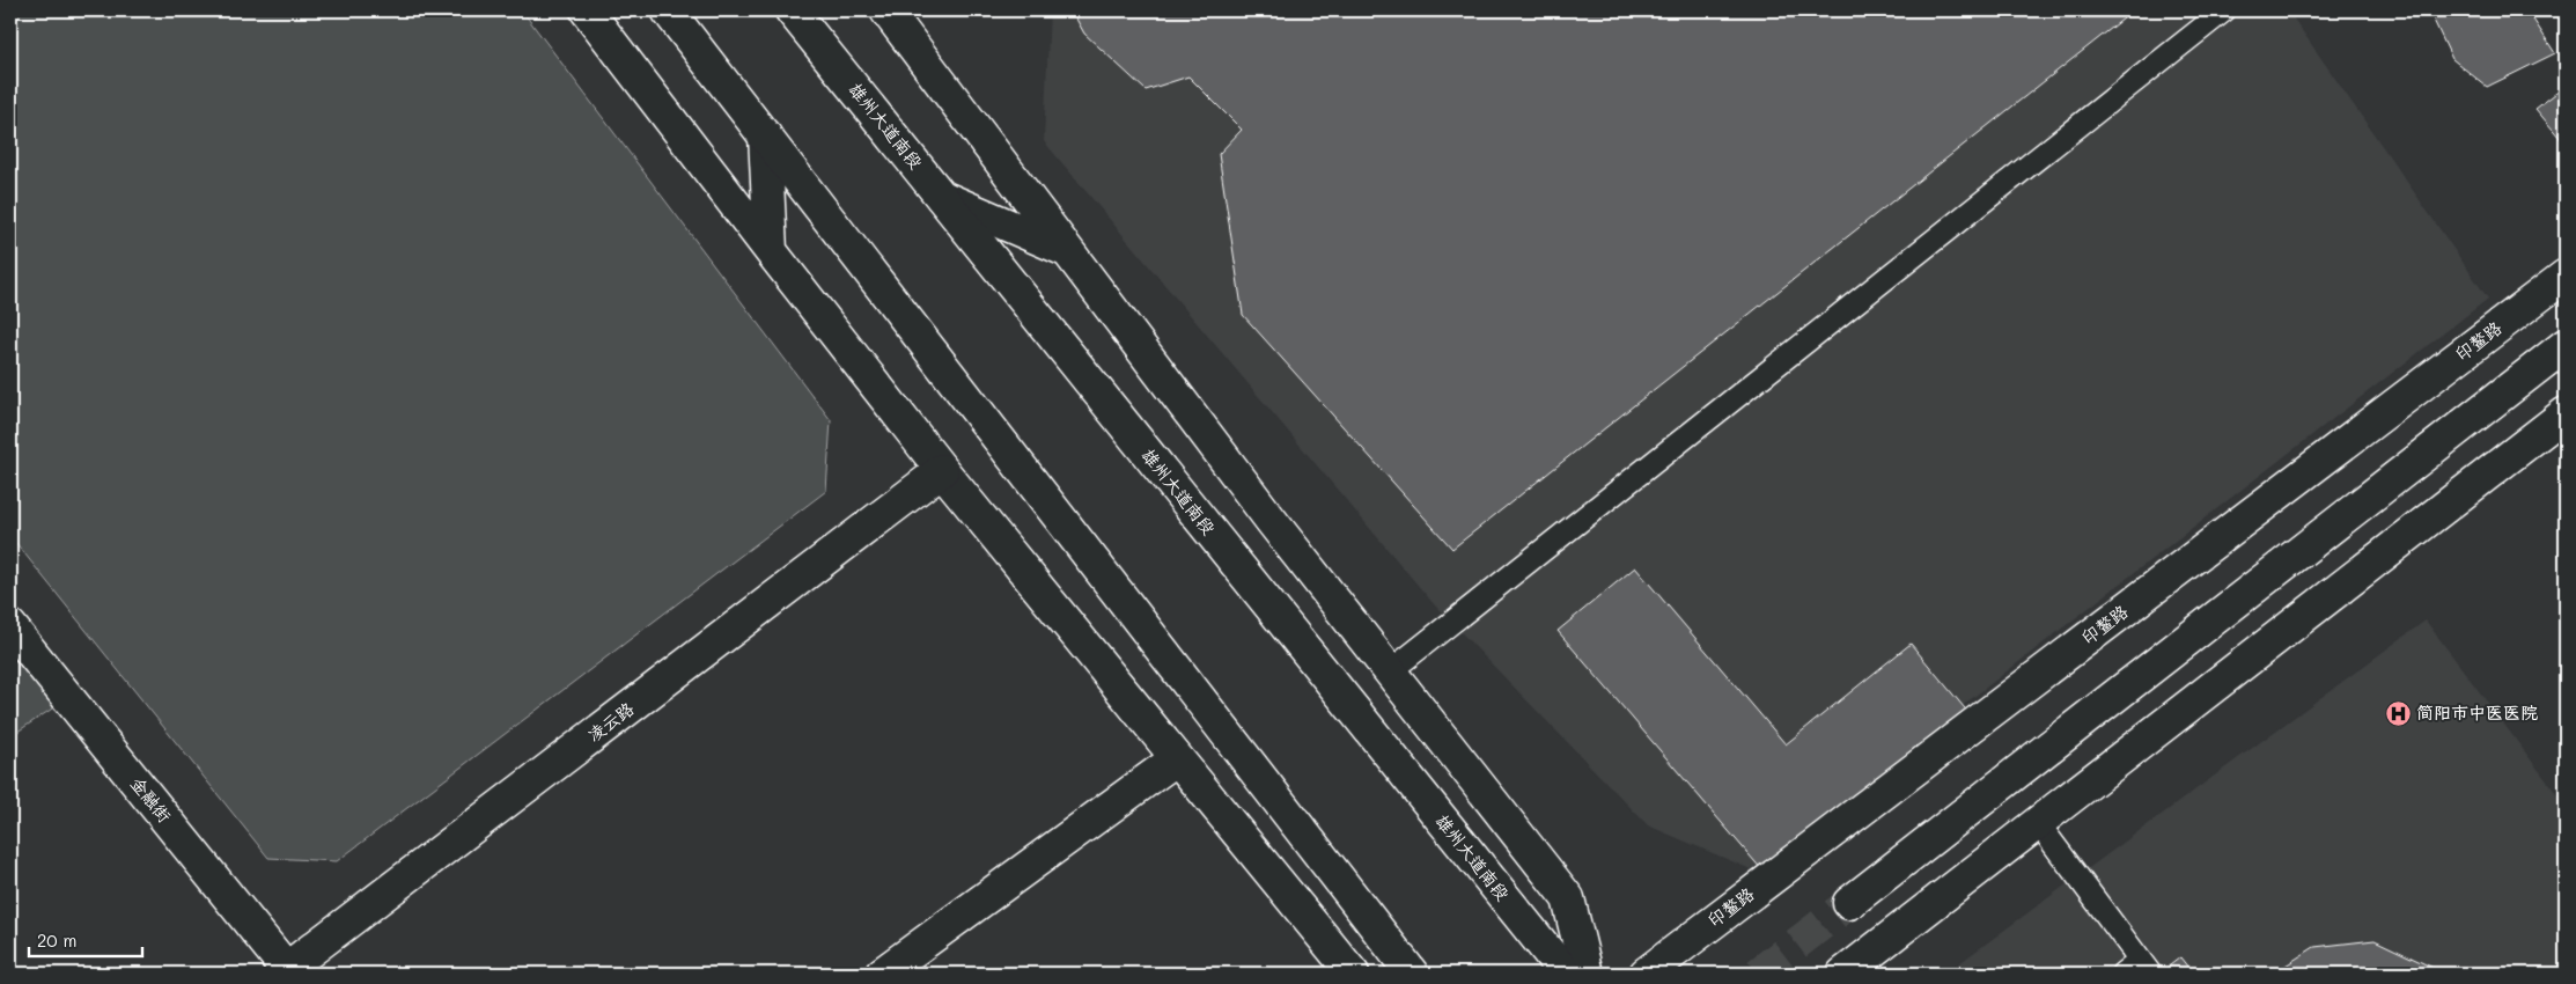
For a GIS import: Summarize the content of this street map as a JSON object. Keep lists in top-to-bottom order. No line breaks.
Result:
{"streets":{"main road":["雄州大道南段","印鳌路","凌云路","金融街"]},"crossings":[["凌云路","金融街"]],"places":{"hospital":["简阳市中医医院"]},"scale_bar":"20 m"}
